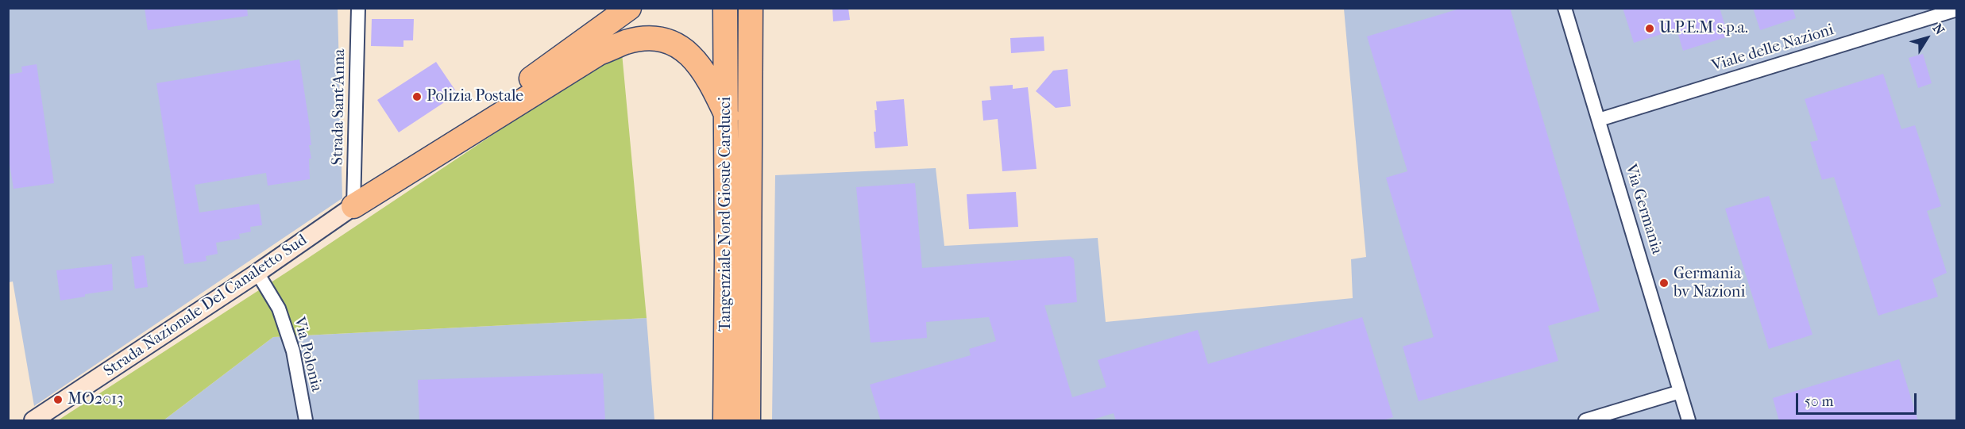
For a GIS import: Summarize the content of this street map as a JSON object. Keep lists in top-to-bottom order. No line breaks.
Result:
{"streets":{"highway":["Tangenziale Nord Giosuè Carducci"],"main road":["Strada Nazionale Del Canaletto Sud"],"street":["Viale delle Nazioni","Strada Sant'Anna","Via Germania","Via Polonia"]},"crossings":[["Viale delle Nazioni","Via Germania"],["Strada Sant'Anna","Strada Nazionale Del Canaletto Sud"],["Strada Nazionale Del Canaletto Sud","Via Polonia"]],"places":["U.P.E.M s.p.a.","Polizia Postale","Germania bv Nazioni","MO2013"],"scale_bar":"50 m","north":"top right"}
